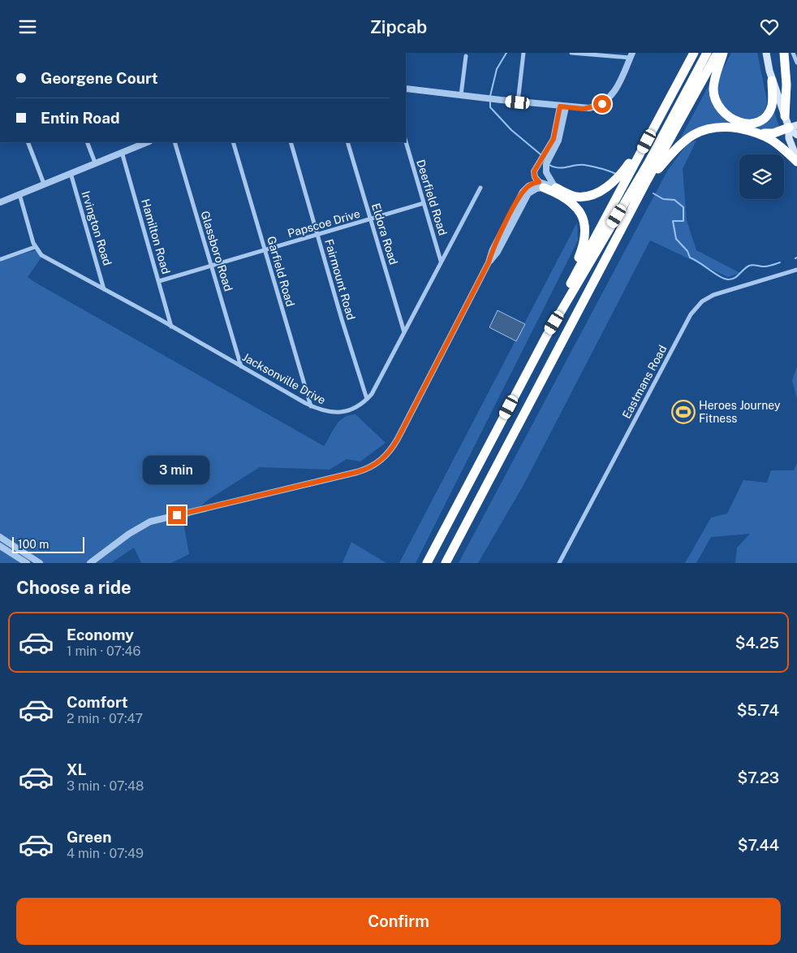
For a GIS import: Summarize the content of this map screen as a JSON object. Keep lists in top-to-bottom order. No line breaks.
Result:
{"streets":{"street":["Deerfield Road","Papscoe Drive","Irvington Road","Eldora Road","Hamilton Road","Glassboro Road","Garfield Road","Fairmount Road","Jacksonville Drive","Eastmans Road"]},"crossings":[["Deerfield Road","Papscoe Drive"],["Deerfield Road","Jacksonville Drive"],["Papscoe Drive","Eldora Road"],["Papscoe Drive","Hamilton Road"],["Papscoe Drive","Glassboro Road"],["Papscoe Drive","Garfield Road"],["Papscoe Drive","Fairmount Road"],["Irvington Road","Jacksonville Drive"],["Eldora Road","Jacksonville Drive"],["Hamilton Road","Jacksonville Drive"],["Glassboro Road","Jacksonville Drive"],["Garfield Road","Jacksonville Drive"],["Fairmount Road","Jacksonville Drive"]],"places":{"sports":["Heroes Journey Fitness"]},"scale_bar":"100 m","page":{"header":"Zipcab","banner":["Georgene Court","Entin Road"],"bubble":"3 min","scale":"100 m","heading":"Choose a ride","list":[{"name":"Economy","note":"1 min · 07:46","value":"$4.25"},{"name":"Comfort","note":"2 min · 07:47","value":"$5.74"},{"name":"XL","note":"3 min · 07:48","value":"$7.23"},{"name":"Green","note":"4 min · 07:49","value":"$7.44"}],"buttons":"Confirm"}}
